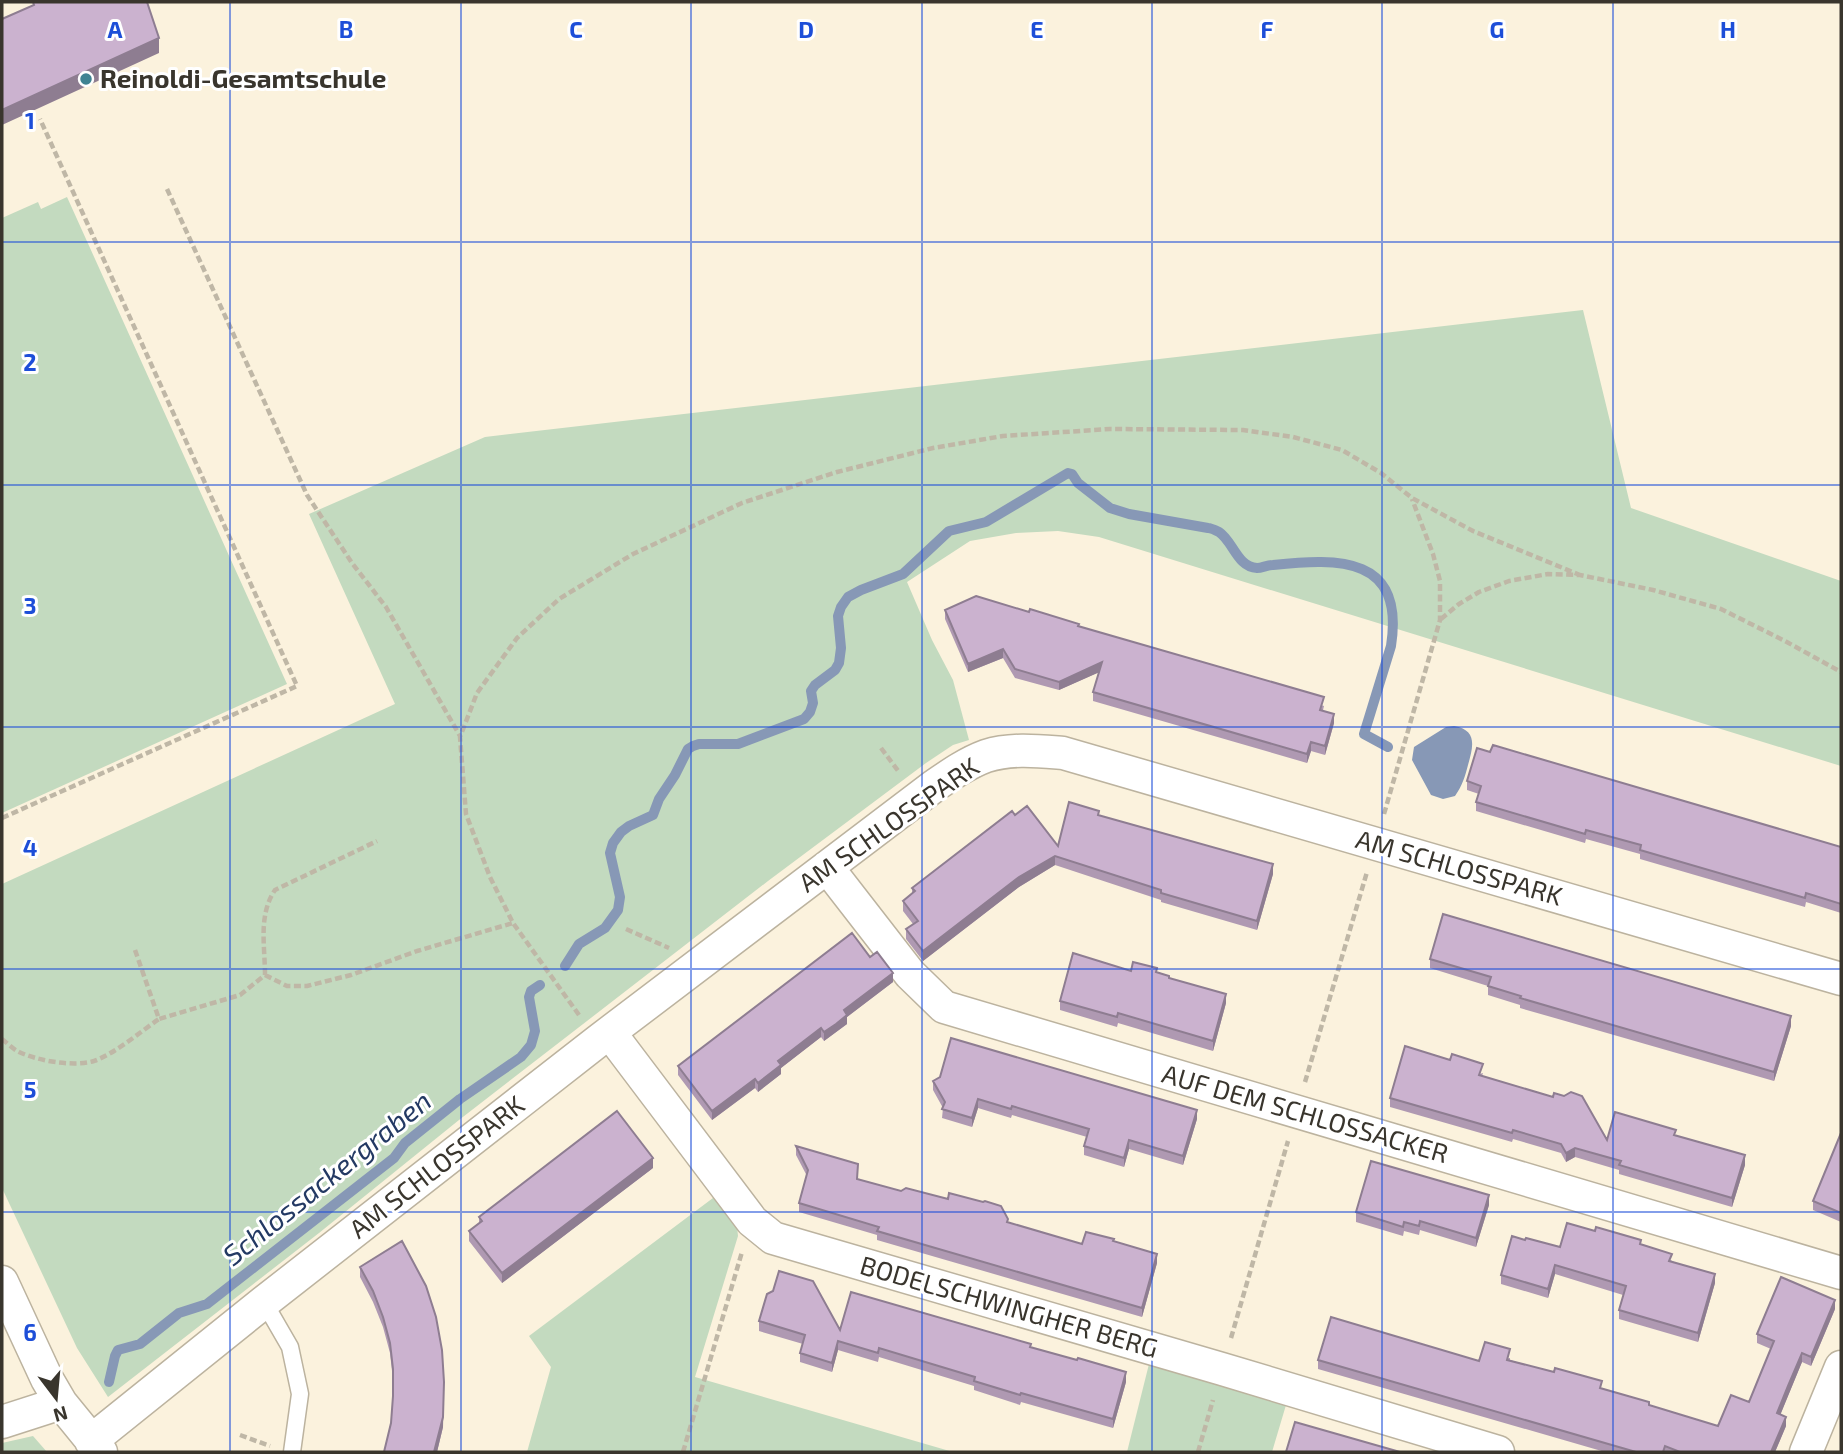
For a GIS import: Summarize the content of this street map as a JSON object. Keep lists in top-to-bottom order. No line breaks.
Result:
{"streets":{"street":["AM SCHLOSSPARK","AUF DEM SCHLOSSACKER","BODELSCHWINGHER BERG"]},"crossings":[["AM SCHLOSSPARK","AUF DEM SCHLOSSACKER"],["AM SCHLOSSPARK","BODELSCHWINGHER BERG"]],"water":["Schlossackergraben"],"places":["Reinoldi-Gesamtschule"],"north":"bottom","grid":{"columns":["A","B","C","D","E","F","G","H"],"rows":["1","2","3","4","5","6"]}}
